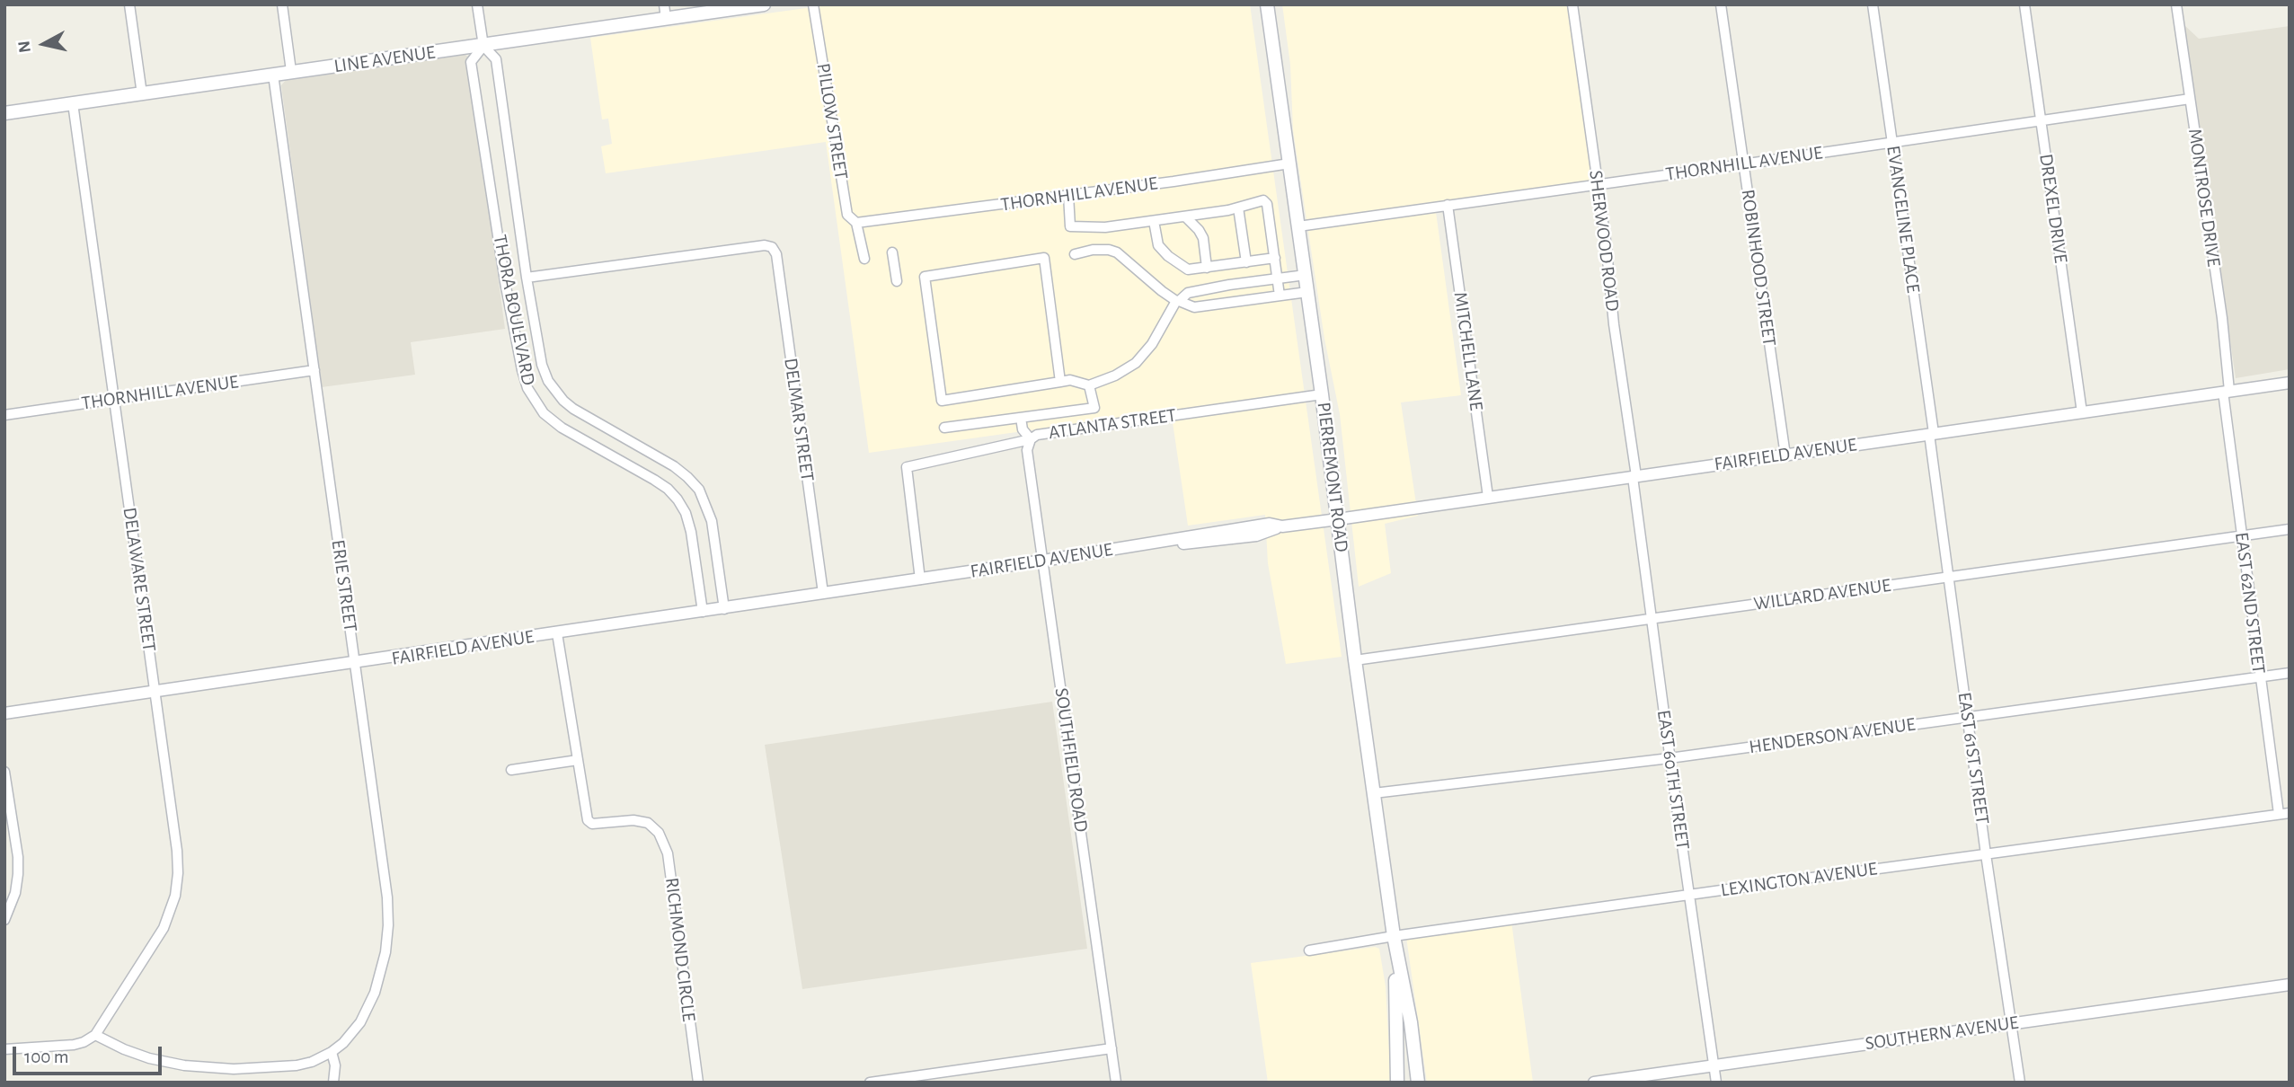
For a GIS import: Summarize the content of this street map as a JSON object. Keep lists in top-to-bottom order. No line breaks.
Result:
{"streets":{"main road":["LINE AVENUE","PIERREMONT ROAD"],"street":["PILLOW STREET","THORNHILL AVENUE","MONTROSE DRIVE","DREXEL DRIVE","EVANGELINE PLACE","SHERWOOD ROAD","ROBINHOOD STREET","THORA BOULEVARD","MITCHELL LANE","DELMAR STREET","ATLANTA STREET","FAIRFIELD AVENUE","DELAWARE STREET","ERIE STREET","WILLARD AVENUE","EAST 62ND STREET","HENDERSON AVENUE","EAST 61ST STREET","SOUTHFIELD ROAD","EAST 60TH STREET","LEXINGTON AVENUE","RICHMOND CIRCLE","SOUTHERN AVENUE"]},"crossings":[["LINE AVENUE","THORA BOULEVARD"],["LINE AVENUE","DELAWARE STREET"],["LINE AVENUE","ERIE STREET"],["PILLOW STREET","THORNHILL AVENUE"],["THORNHILL AVENUE","MONTROSE DRIVE"],["THORNHILL AVENUE","DREXEL DRIVE"],["THORNHILL AVENUE","EVANGELINE PLACE"],["THORNHILL AVENUE","SHERWOOD ROAD"],["THORNHILL AVENUE","ROBINHOOD STREET"],["THORNHILL AVENUE","MITCHELL LANE"],["THORNHILL AVENUE","PIERREMONT ROAD"],["THORNHILL AVENUE","DELAWARE STREET"],["THORNHILL AVENUE","ERIE STREET"],["MONTROSE DRIVE","FAIRFIELD AVENUE"],["MONTROSE DRIVE","EAST 62ND STREET"],["DREXEL DRIVE","FAIRFIELD AVENUE"],["EVANGELINE PLACE","FAIRFIELD AVENUE"],["EVANGELINE PLACE","EAST 61ST STREET"],["SHERWOOD ROAD","FAIRFIELD AVENUE"],["SHERWOOD ROAD","EAST 60TH STREET"],["ROBINHOOD STREET","FAIRFIELD AVENUE"],["THORA BOULEVARD","DELMAR STREET"],["THORA BOULEVARD","FAIRFIELD AVENUE"],["MITCHELL LANE","FAIRFIELD AVENUE"],["DELMAR STREET","FAIRFIELD AVENUE"],["ATLANTA STREET","FAIRFIELD AVENUE"],["ATLANTA STREET","PIERREMONT ROAD"],["ATLANTA STREET","SOUTHFIELD ROAD"],["FAIRFIELD AVENUE","PIERREMONT ROAD"],["FAIRFIELD AVENUE","DELAWARE STREET"],["FAIRFIELD AVENUE","ERIE STREET"],["FAIRFIELD AVENUE","EAST 62ND STREET"],["FAIRFIELD AVENUE","EAST 61ST STREET"],["FAIRFIELD AVENUE","SOUTHFIELD ROAD"],["FAIRFIELD AVENUE","EAST 60TH STREET"],["PIERREMONT ROAD","WILLARD AVENUE"],["PIERREMONT ROAD","HENDERSON AVENUE"],["PIERREMONT ROAD","LEXINGTON AVENUE"],["WILLARD AVENUE","EAST 62ND STREET"],["WILLARD AVENUE","EAST 61ST STREET"],["WILLARD AVENUE","EAST 60TH STREET"],["EAST 62ND STREET","HENDERSON AVENUE"],["EAST 62ND STREET","LEXINGTON AVENUE"],["HENDERSON AVENUE","EAST 61ST STREET"],["HENDERSON AVENUE","EAST 60TH STREET"],["EAST 61ST STREET","LEXINGTON AVENUE"],["EAST 61ST STREET","SOUTHERN AVENUE"],["EAST 60TH STREET","LEXINGTON AVENUE"],["EAST 60TH STREET","SOUTHERN AVENUE"]],"scale_bar":"100 m","north":"left"}
